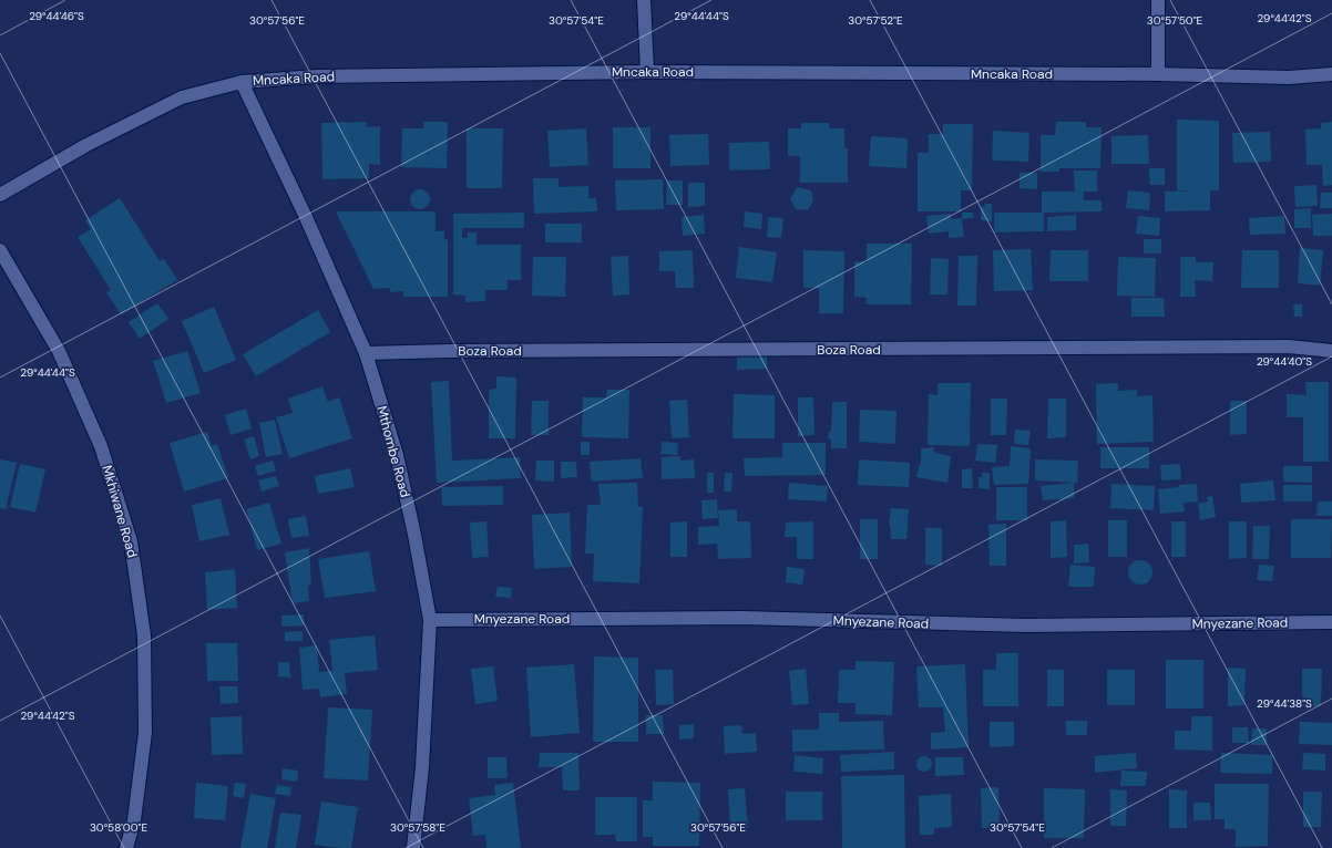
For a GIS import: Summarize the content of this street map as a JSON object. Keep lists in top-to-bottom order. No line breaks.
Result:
{"streets":{"street":["Mncaka Road","Boza Road","Mthombe Road","Mkhiwane Road","Mnyezane Road"]},"crossings":[["Mncaka Road","Mthombe Road"],["Boza Road","Mthombe Road"],["Mthombe Road","Mnyezane Road"]],"coordinates":["29°44'46\"S","29°44'44\"S","29°44'42\"S","30°57'56\"E","30°57'54\"E","30°57'52\"E","30°57'50\"E","29°44'40\"S","29°44'38\"S","30°58'00\"E","30°57'58\"E"]}
